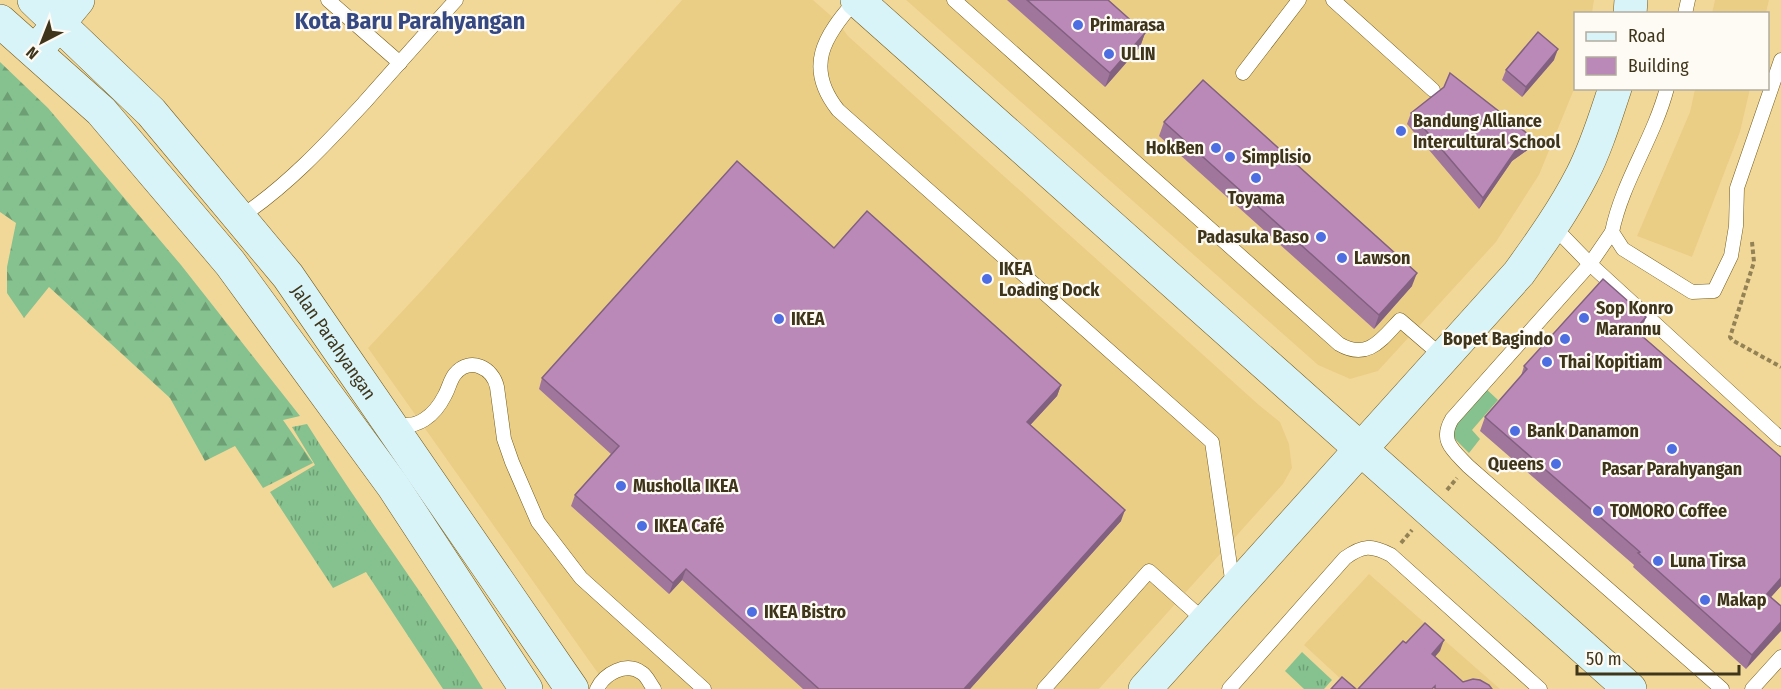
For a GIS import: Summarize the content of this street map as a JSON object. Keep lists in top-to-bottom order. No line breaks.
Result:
{"streets":{"street":["Jalan Parahyangan"]},"districts":["Kota Baru Parahyangan"],"places":["Primarasa","ULIN","Bandung Alliance Intercultural School","HokBen","Simplisio","Toyama","Padasuka Baso","Lawson","IKEA Loading Dock","Sop Konro Marannu","IKEA","Bopet Bagindo","Thai Kopitiam","Bank Danamon","Pasar Parahyangan","Queens","Musholla IKEA","TOMORO Coffee","IKEA Café","Luna Tirsa","Makap","IKEA Bistro"],"legend":["Road","Building"],"scale_bar":"50 m","north":"bottom left"}
